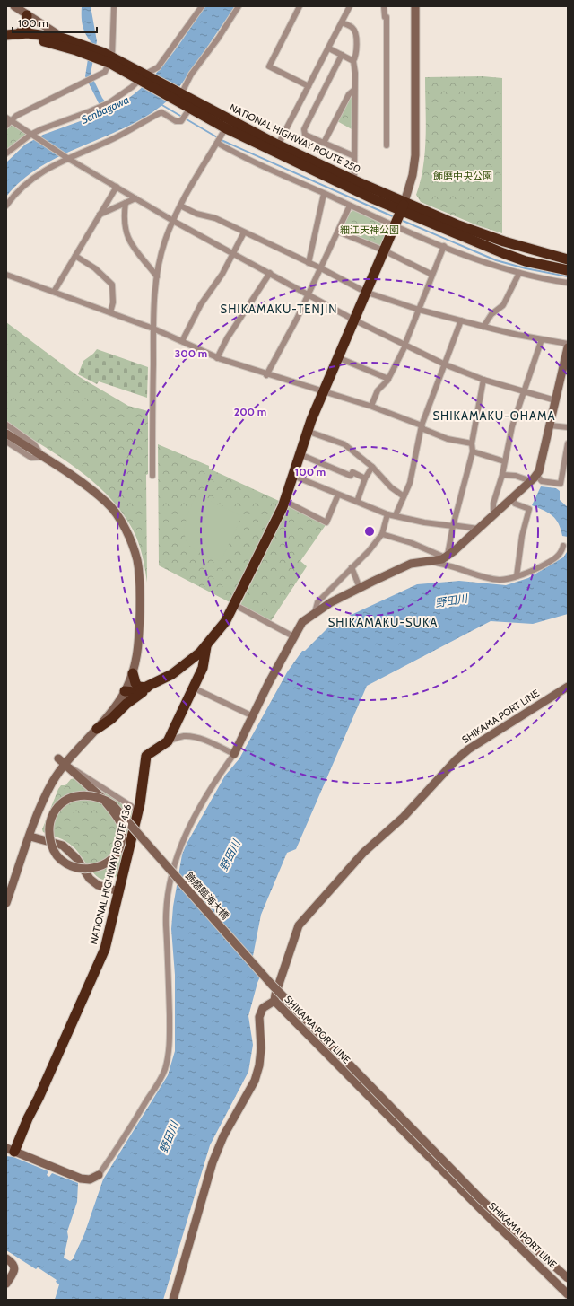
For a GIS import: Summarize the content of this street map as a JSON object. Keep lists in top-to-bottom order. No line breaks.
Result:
{"streets":{"highway":["NATIONAL HIGHWAY ROUTE 250","NATIONAL HIGHWAY ROUTE 436"],"street":["SHIKAMA PORT LINE","飾磨臨海大橋"]},"districts":["SHIKAMAKU-TENJIN","SHIKAMAKU-OHAMA","SHIKAMAKU-SUKA"],"water":["Senbagawa","野田川"],"parks":["飾磨中央公園","細江天神公園"],"scale_bar":"100 m","rings":["300 m","200 m","100 m"]}
